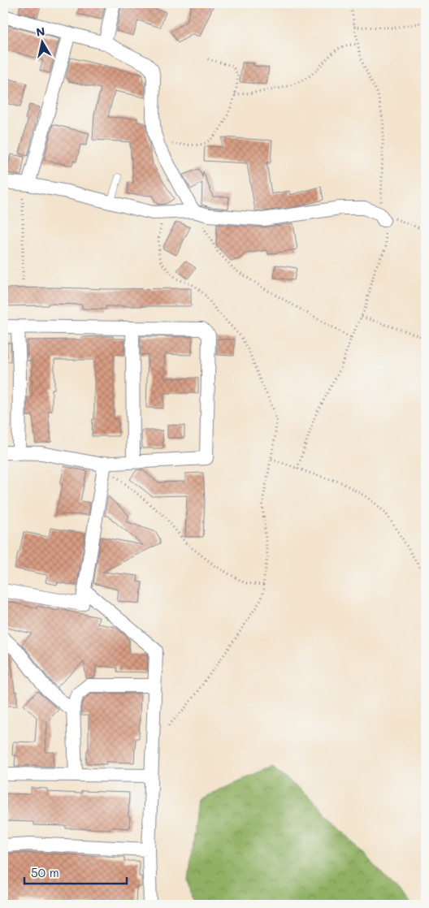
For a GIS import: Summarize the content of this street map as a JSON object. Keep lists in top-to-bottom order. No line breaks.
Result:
{"scale_bar":"50 m","north":"top"}
